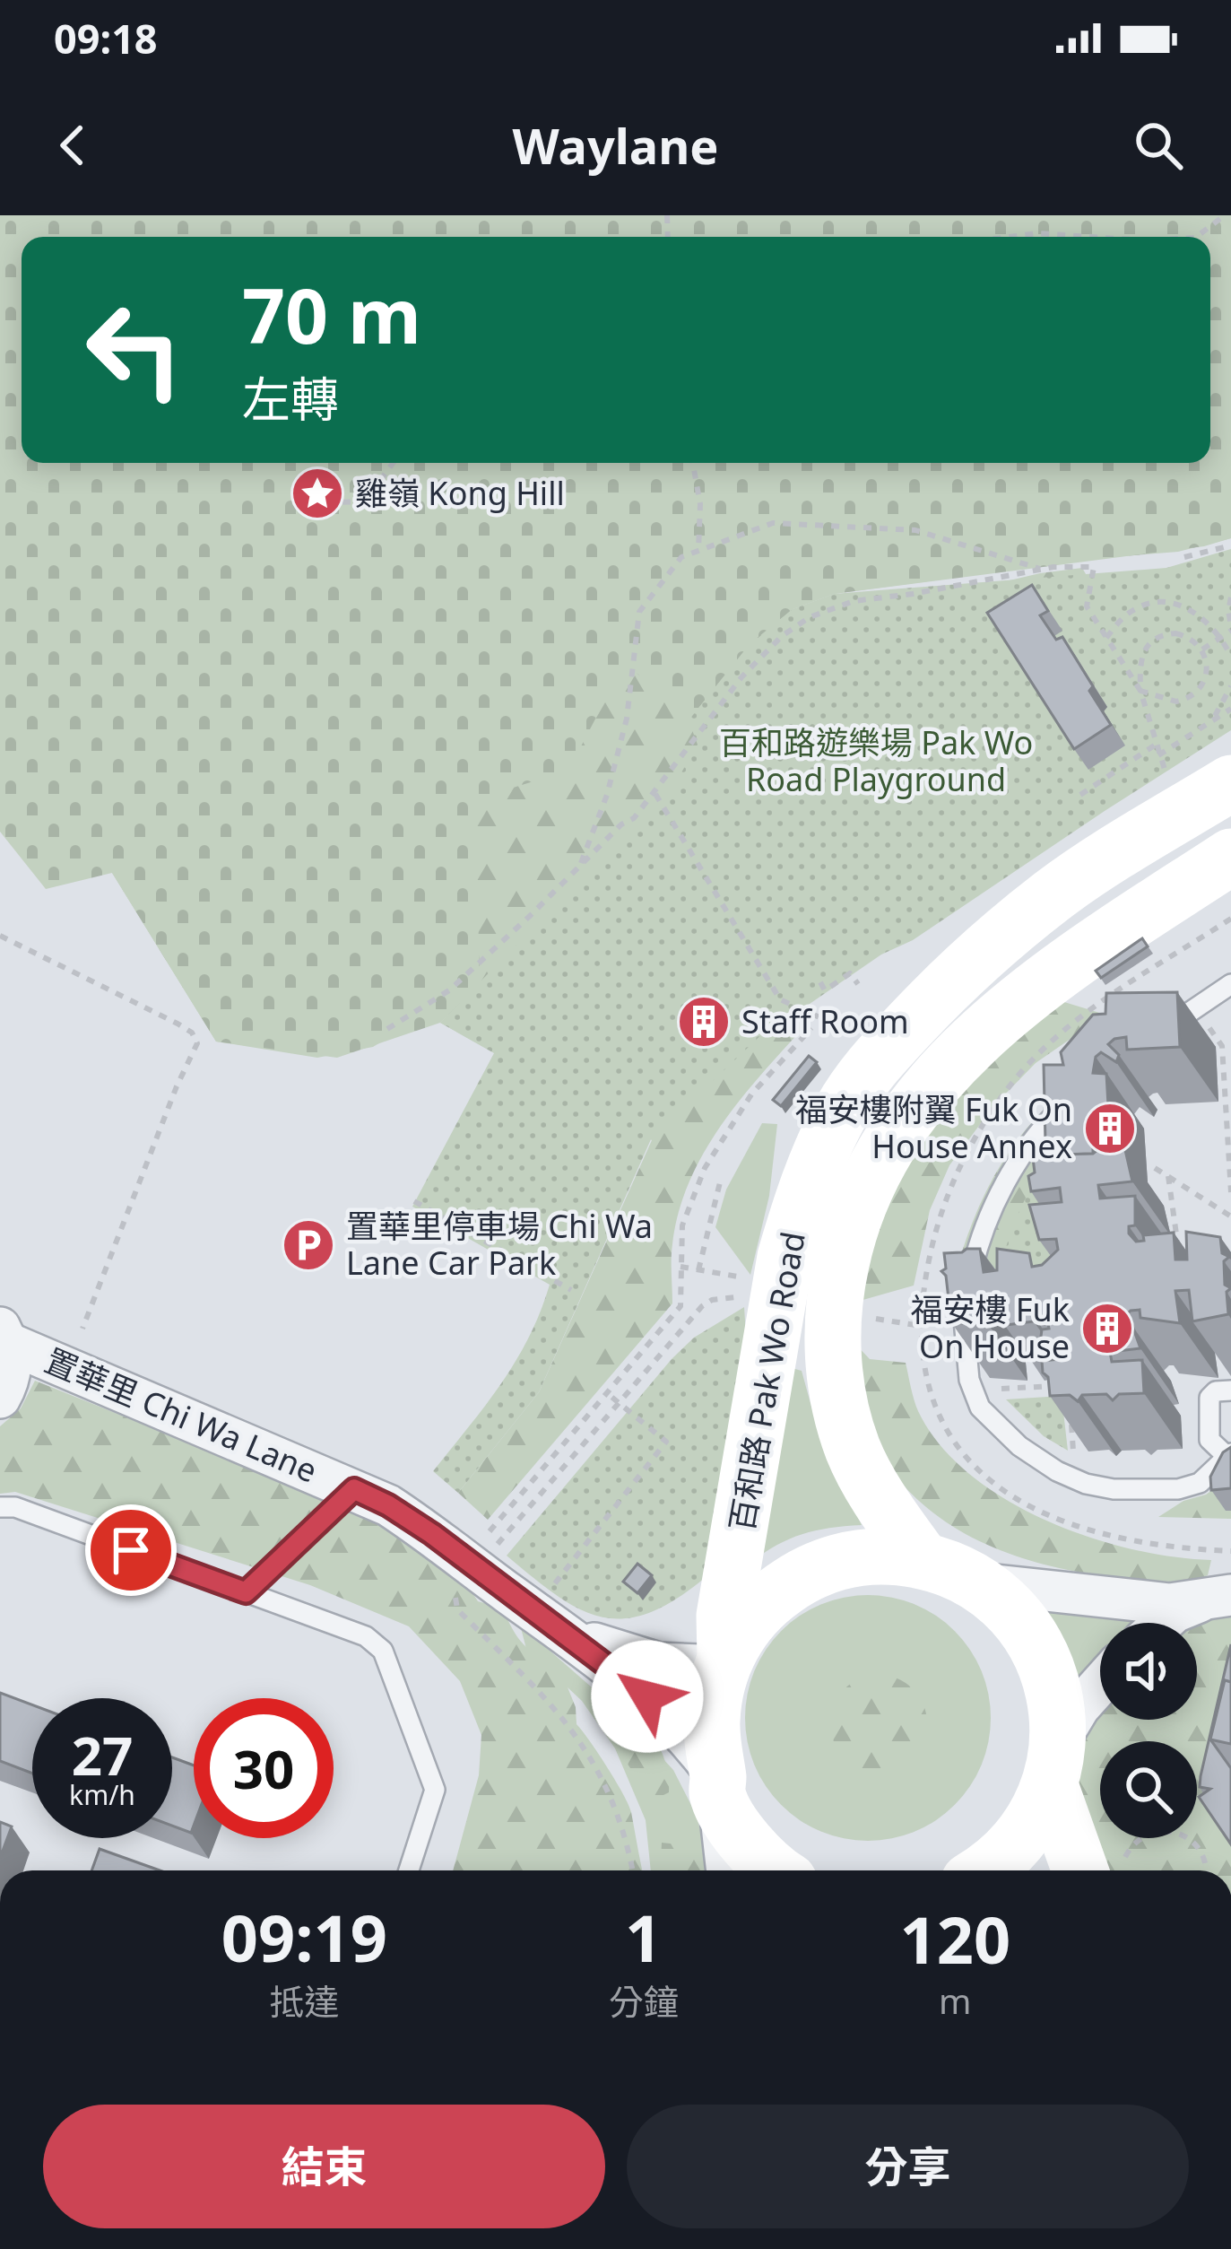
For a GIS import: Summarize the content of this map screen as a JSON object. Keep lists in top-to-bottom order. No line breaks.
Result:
{"streets":{"main road":["百和路 Pak Wo Road"],"street":["置華里 Chi Wa Lane"]},"crossings":[["百和路 Pak Wo Road","置華里 Chi Wa Lane"]],"parks":["百和路遊樂場 Pak Wo Road Playground"],"places":{"place":["雞嶺 Kong Hill"],"building":["Staff Room","福安樓附翼 Fuk On House Annex","福安樓 Fuk On House"],"parking":["置華里停車場 Chi Wa Lane Car Park"]},"page":{"status":"09:18","header":"Waylane","turn":["70 m","左轉"],"speed":"27 km/h","limit":"30","eta":["09:19","抵達","1","分鐘","120","m"],"buttons":["結束","分享"]}}
